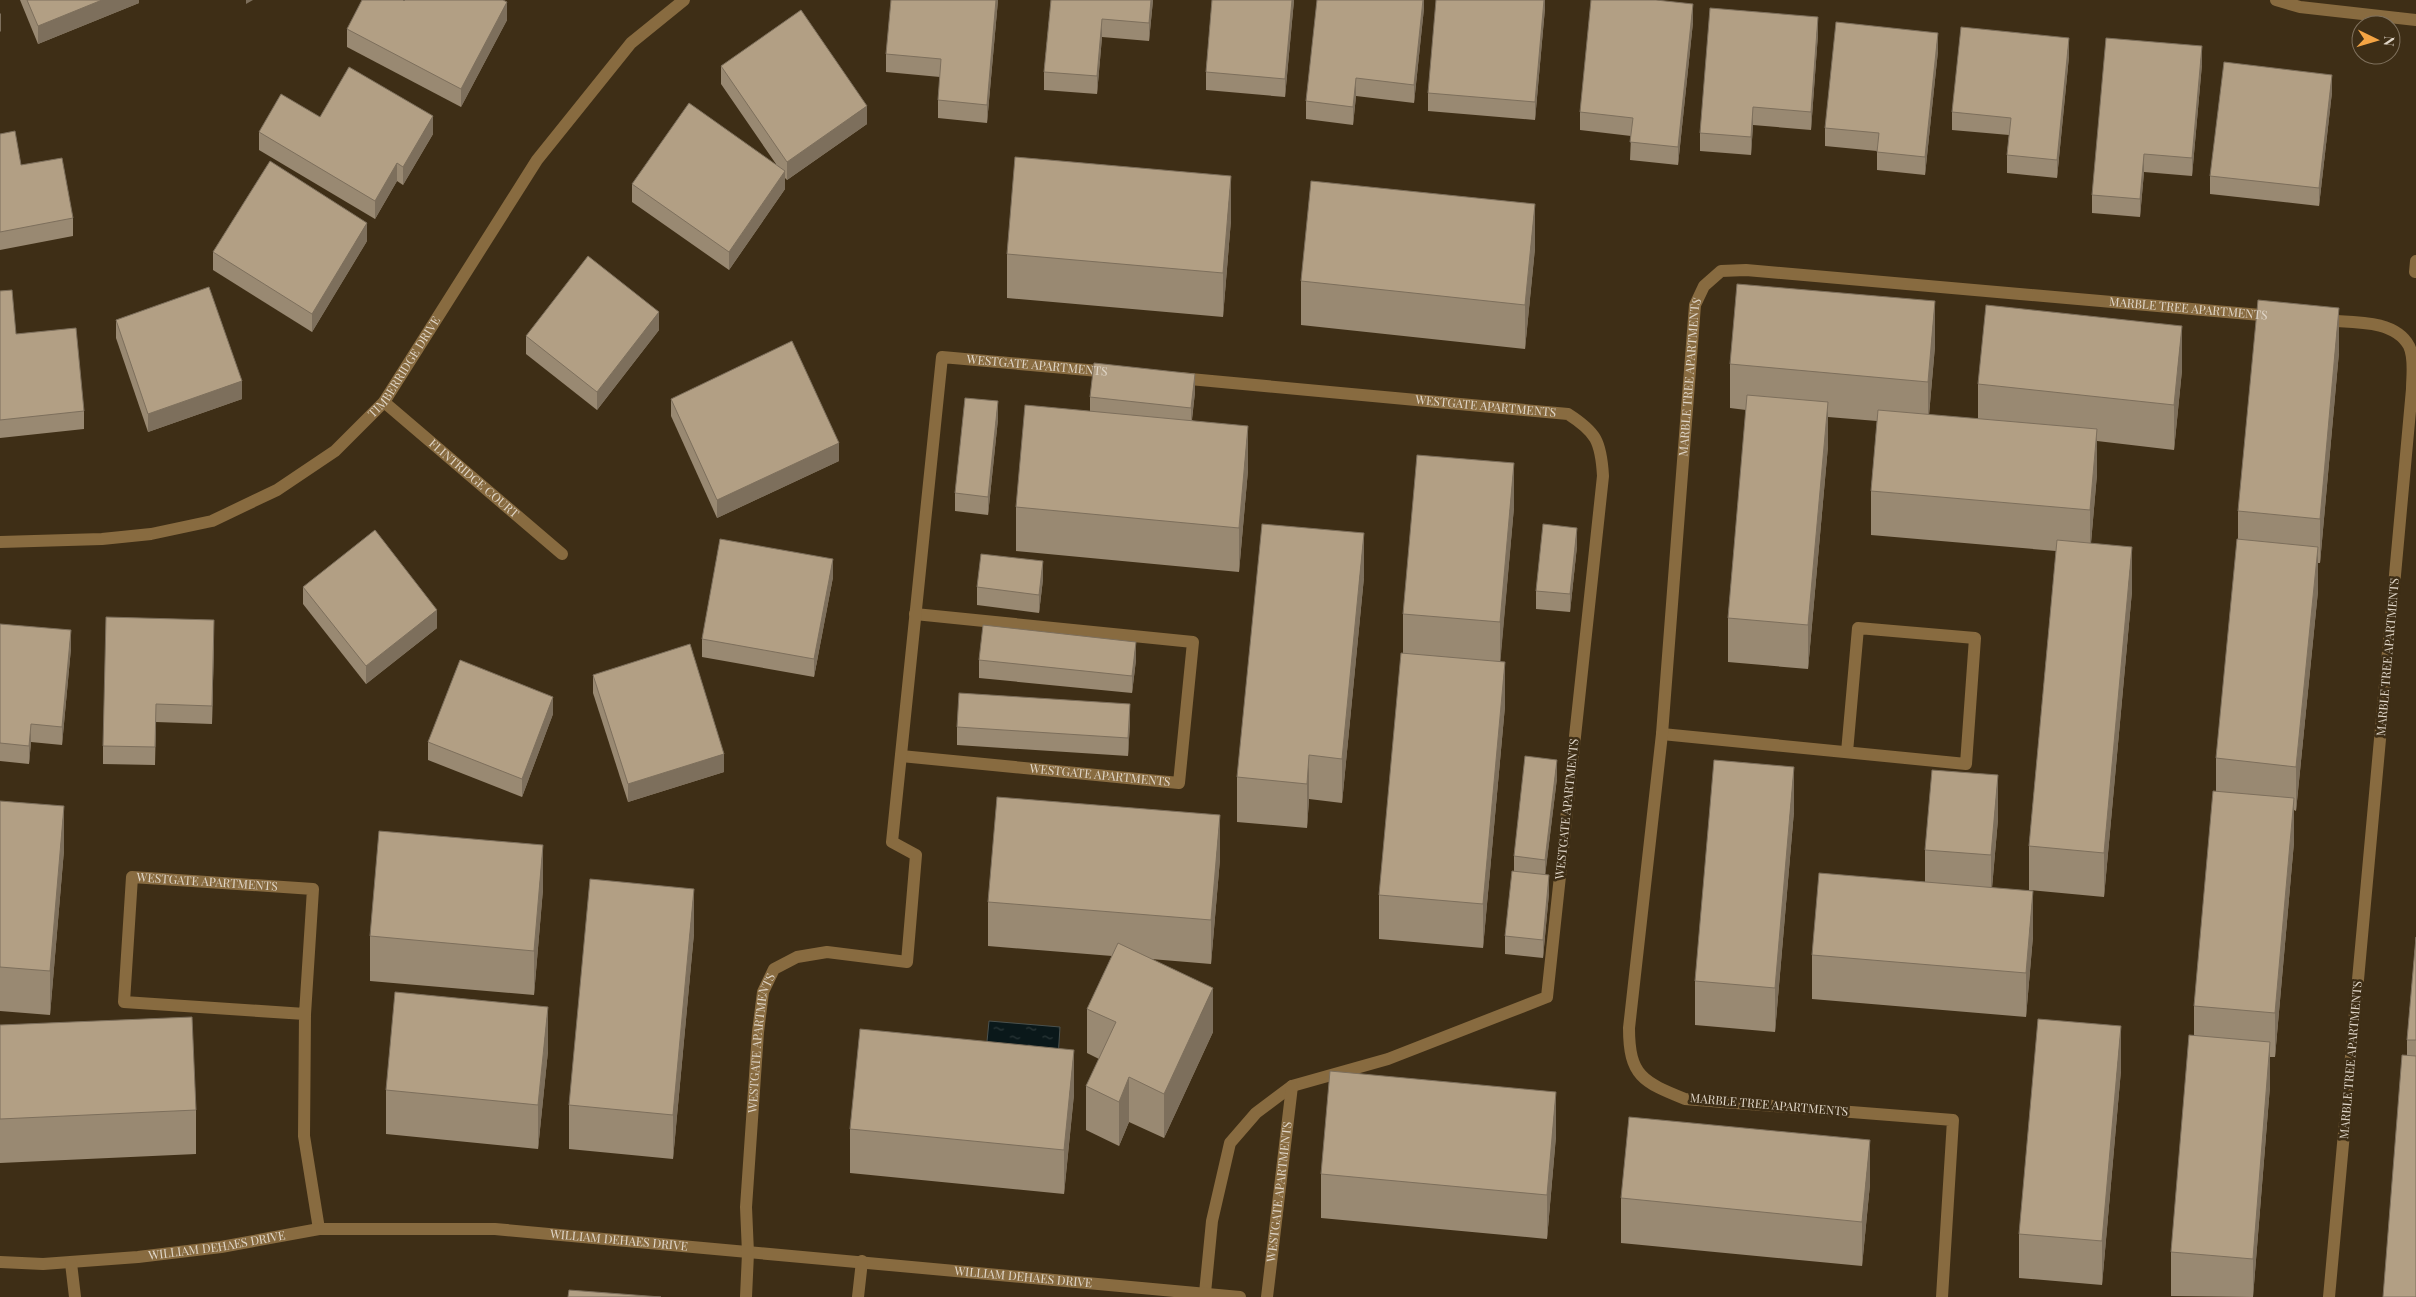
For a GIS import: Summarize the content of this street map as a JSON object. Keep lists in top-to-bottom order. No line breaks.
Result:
{"streets":{"street":["MARBLE TREE APARTMENTS","WESTGATE APARTMENTS","TIMBERRIDGE DRIVE","FLINTRIDGE COURT","WILLIAM DEHAES DRIVE"]},"crossings":[["WESTGATE APARTMENTS","WILLIAM DEHAES DRIVE"],["TIMBERRIDGE DRIVE","FLINTRIDGE COURT"]],"north":"right"}
